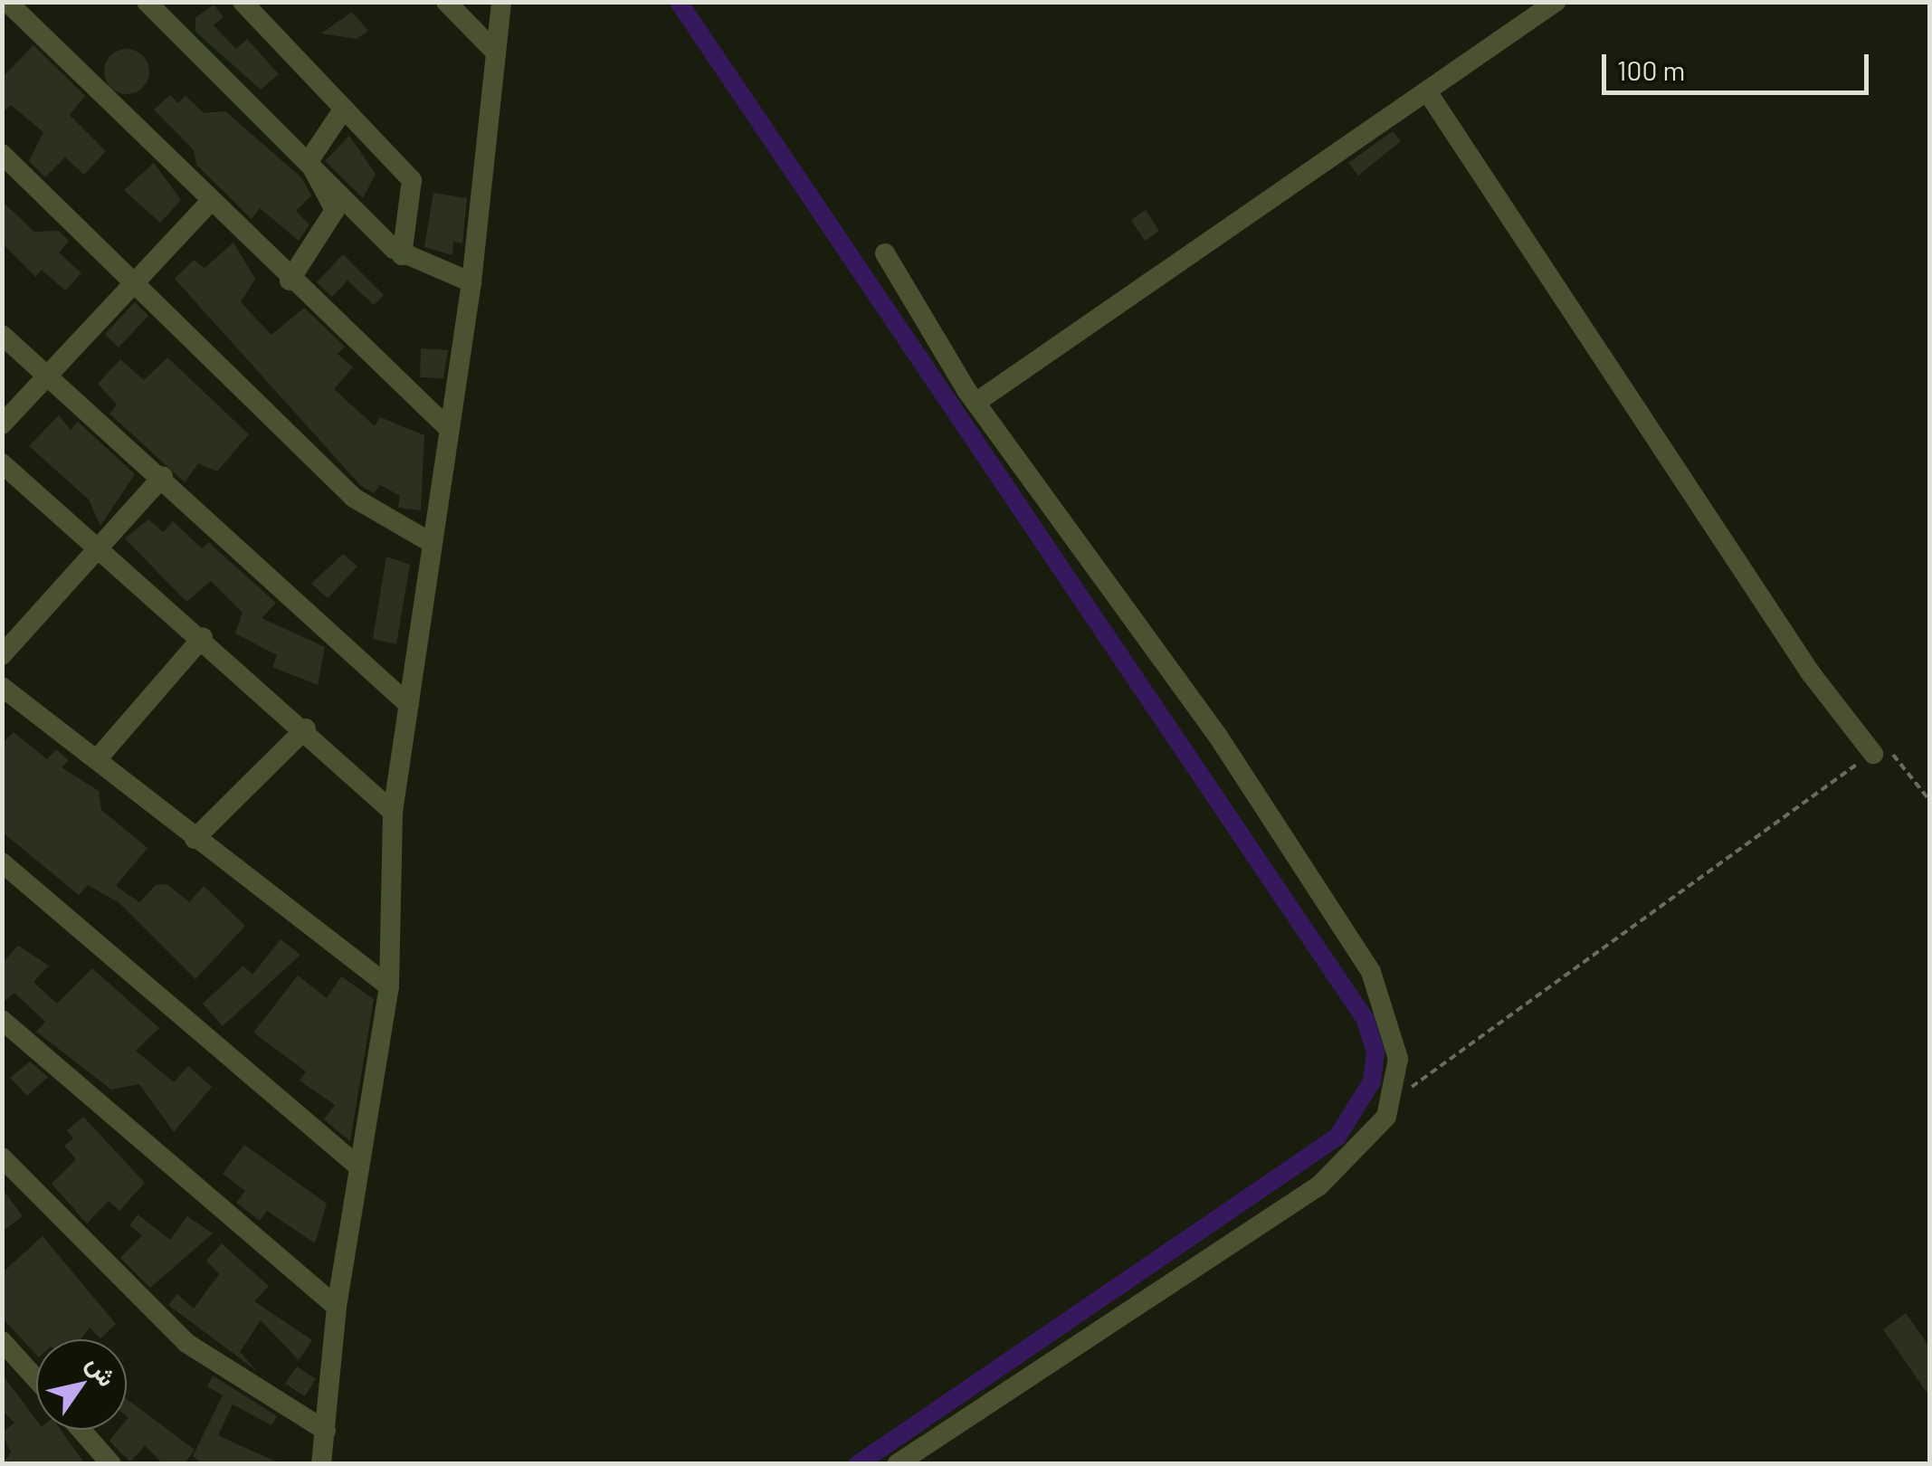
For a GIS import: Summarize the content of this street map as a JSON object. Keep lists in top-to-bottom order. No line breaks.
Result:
{"scale_bar":"100 m","north":"top right"}
